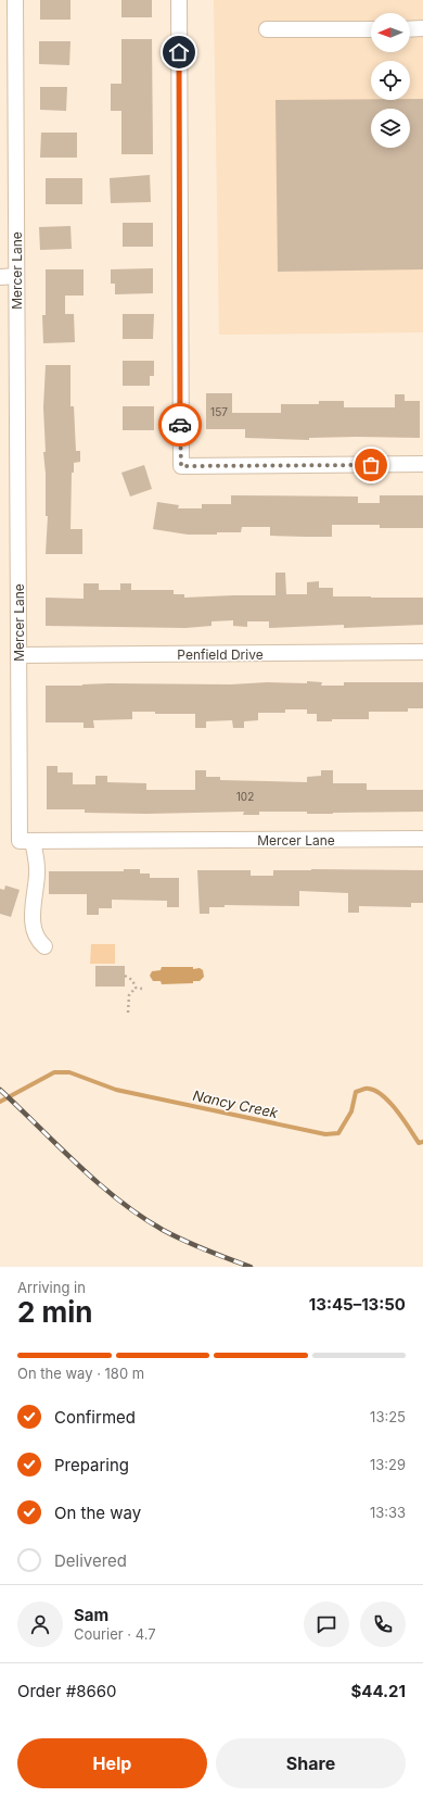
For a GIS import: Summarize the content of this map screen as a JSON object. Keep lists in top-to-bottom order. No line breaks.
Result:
{"streets":{"street":["Mercer Lane","Penfield Drive"]},"crossings":[["Mercer Lane","Penfield Drive"]],"water":["Nancy Creek"],"house_numbers":["157","102"],"north":"left","page":{"heading":["2 min","Arriving in","13:45–13:50"],"panel":["Sam","Courier · 4.7","Order #8660","$44.21"],"bar":"On the way · 180 m","list":[["Confirmed","13:25"],["Preparing","13:29"],["On the way","13:33"],"Delivered"],"buttons":["Help","Share"]}}
